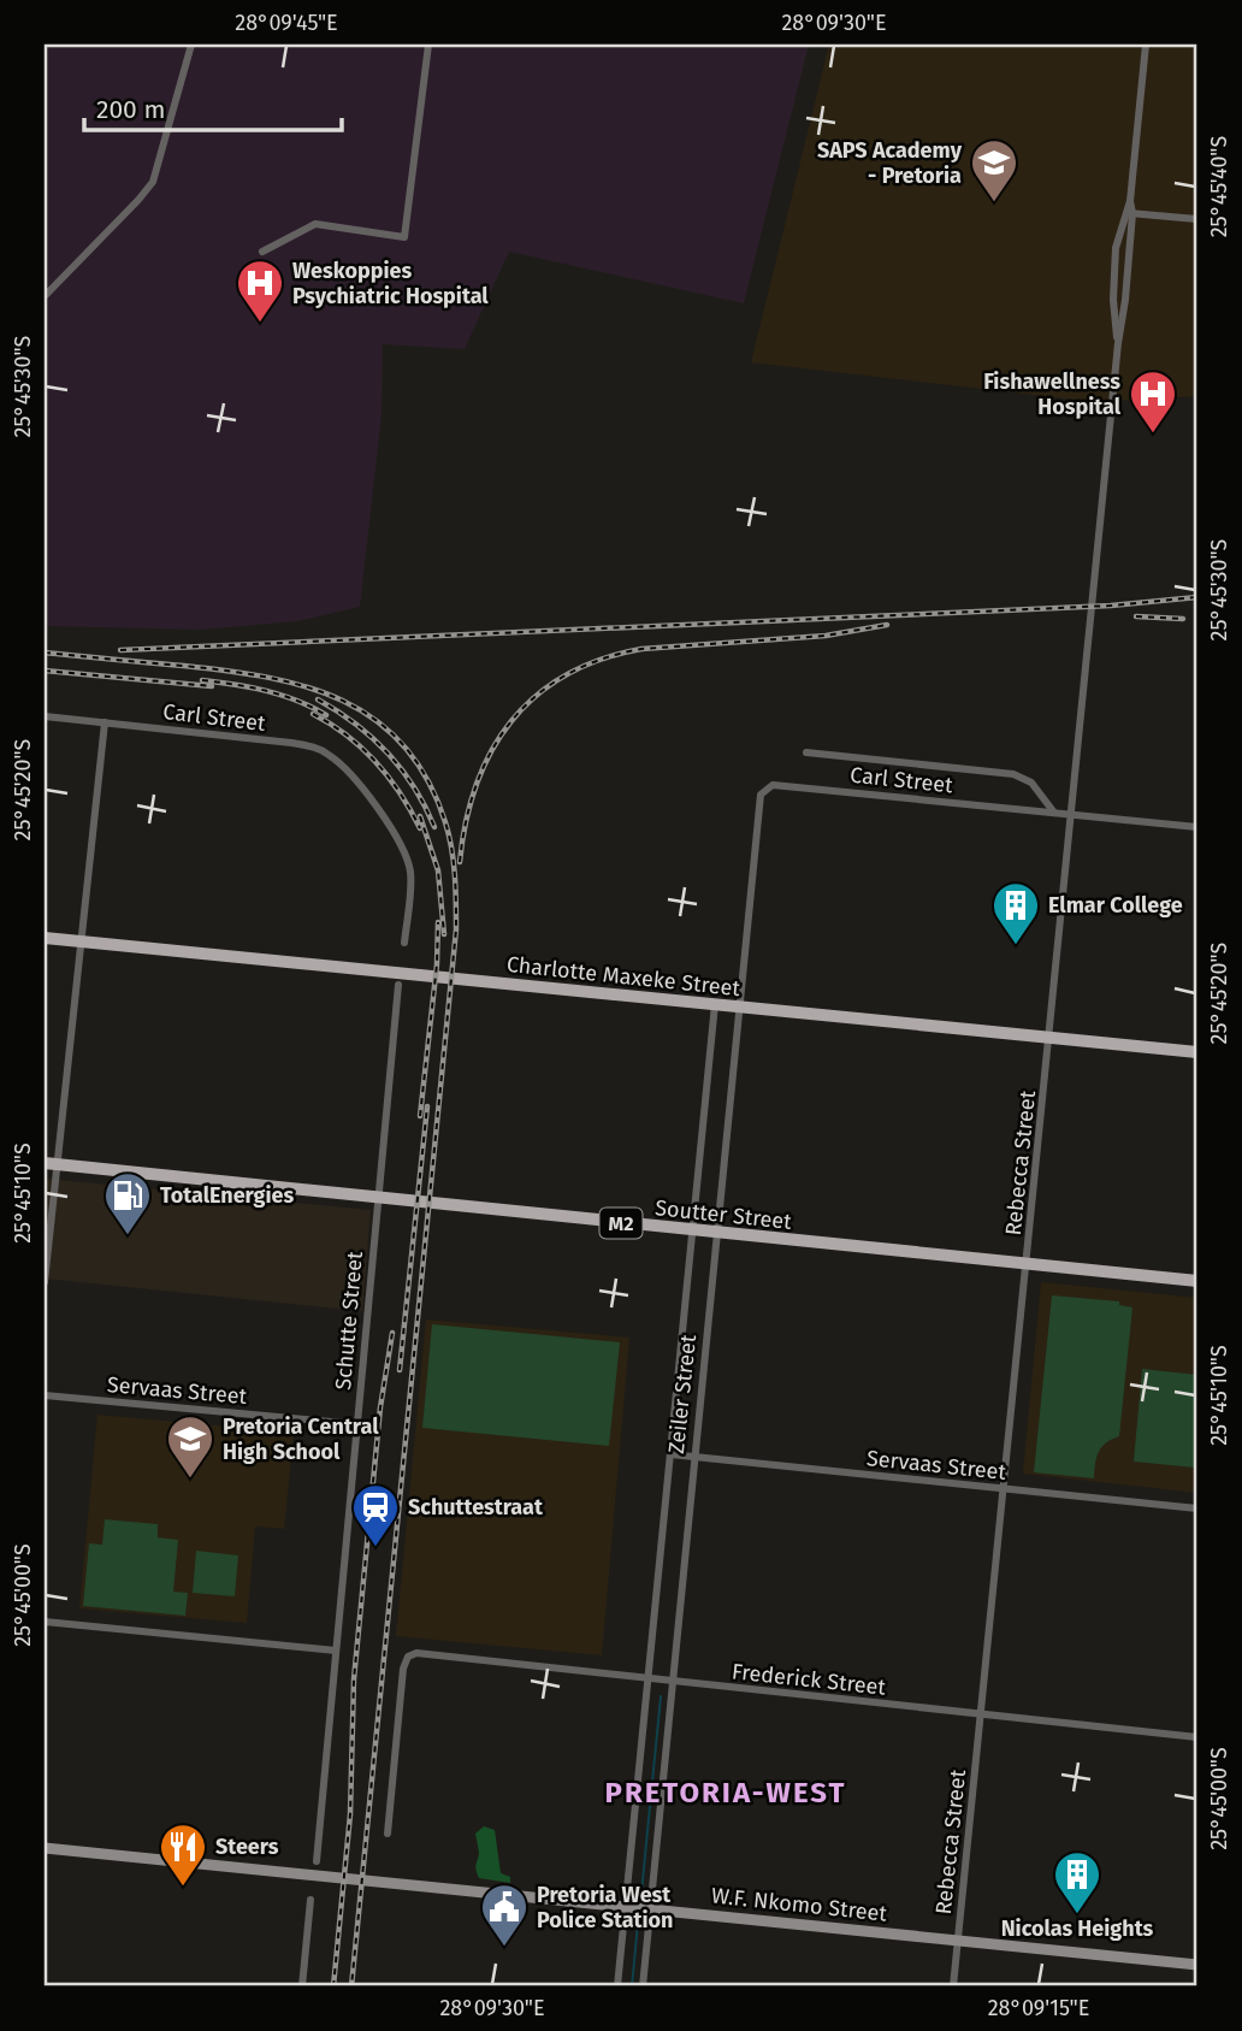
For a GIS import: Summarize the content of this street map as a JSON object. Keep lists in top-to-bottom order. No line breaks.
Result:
{"streets":{"main road":["Charlotte Maxeke Street","Soutter Street","M2","W.F. Nkomo Street"],"street":["Carl Street","Rebecca Street","Schutte Street","Servaas Street","Zeiler Street","Frederick Street"]},"crossings":[["Carl Street","Rebecca Street"],["Carl Street","Zeiler Street"],["Charlotte Maxeke Street","Rebecca Street"],["Charlotte Maxeke Street","Zeiler Street"],["Rebecca Street","Soutter Street"],["Rebecca Street","Servaas Street"],["Rebecca Street","Frederick Street"],["Rebecca Street","W.F. Nkomo Street"],["Soutter Street","Schutte Street"],["Soutter Street","Zeiler Street"],["Schutte Street","Servaas Street"],["Servaas Street","Zeiler Street"],["Zeiler Street","Frederick Street"],["Zeiler Street","W.F. Nkomo Street"]],"districts":["PRETORIA-WEST"],"places":{"school or university":["SAPS Academy - Pretoria","Pretoria Central High School"],"hospital":["Weskoppies Psychiatric Hospital","Fishawellness Hospital"],"building":["Elmar College","Nicolas Heights"],"fuel station":["TotalEnergies"],"station":["Schuttestraat"],"restaurant":["Steers"],"public building":["Pretoria West Police Station"]},"scale_bar":"200 m","coordinates":["28°09'45\"E","28°09'30\"E","25°45'40\"S","25°45'30\"S","25°45'20\"S","25°45'10\"S","25°45'00\"S","28°09'15\"E"]}
